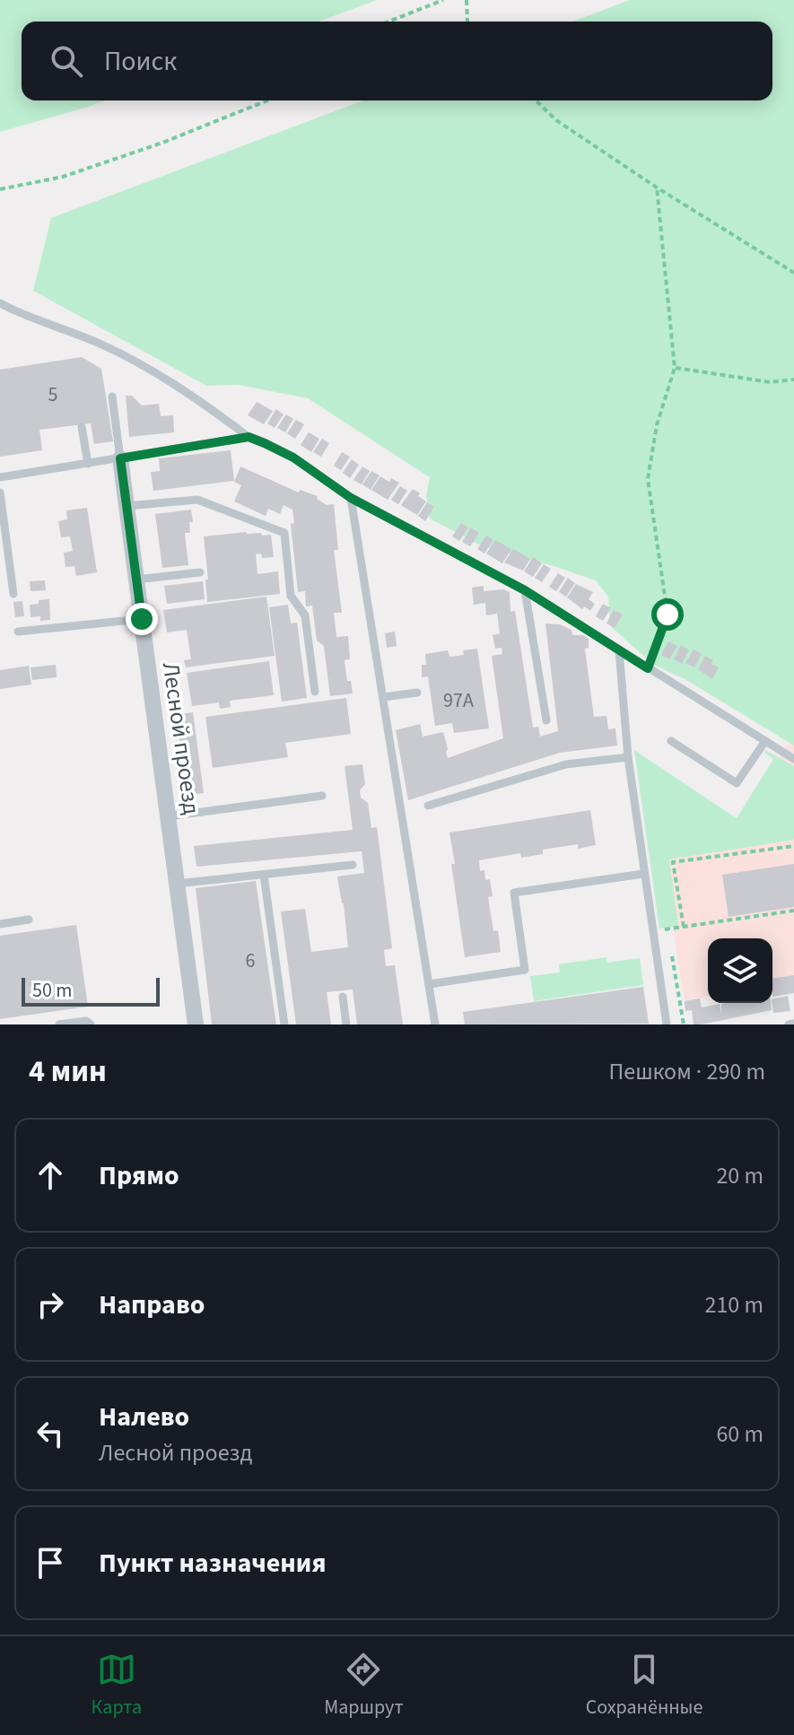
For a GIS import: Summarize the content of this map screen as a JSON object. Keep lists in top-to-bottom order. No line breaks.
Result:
{"streets":{"street":["Лесной проезд"]},"house_numbers":["5","97А","6"],"scale_bar":"50 m","page":{"search":"Поиск","scale":"50 m","heading":["4 мин","Пешком · 290 m"],"list":[["Прямо","20 m"],["Направо","210 m"],["Налево","Лесной проезд","60 m"],"Пункт назначения"],"nav":["Карта","Маршрут","Сохранённые"]}}
